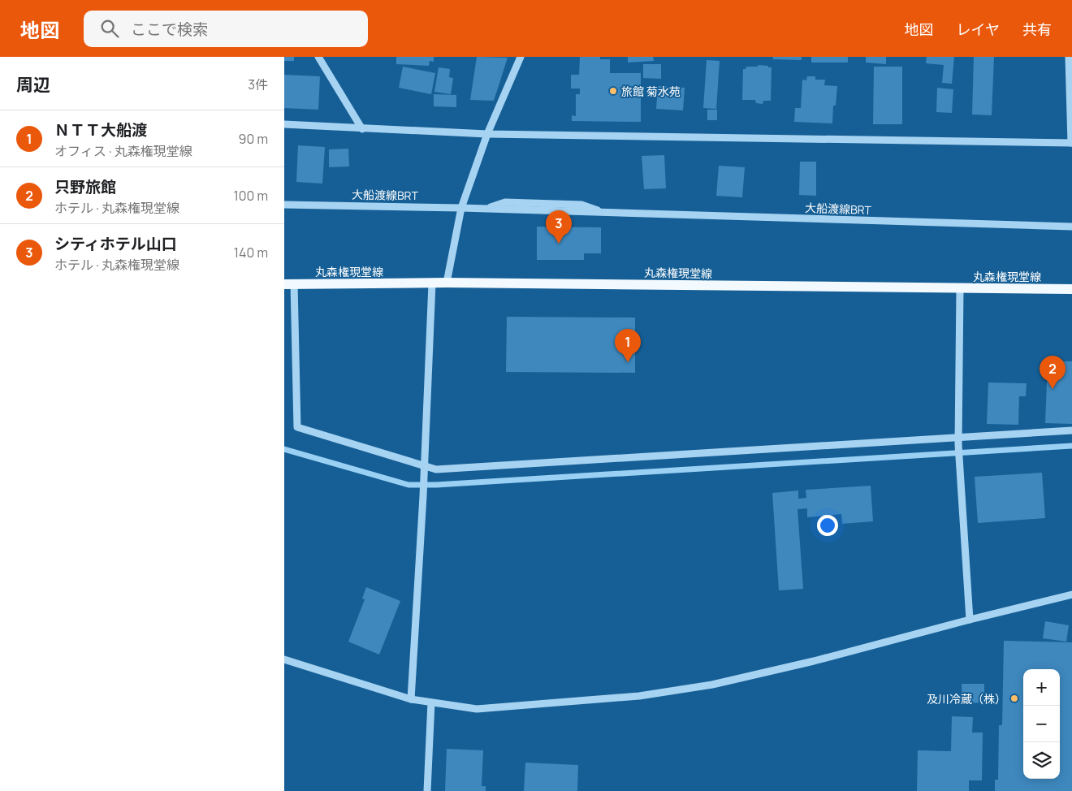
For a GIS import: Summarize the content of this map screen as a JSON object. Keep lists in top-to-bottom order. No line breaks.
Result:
{"streets":{"main road":["丸森権現堂線"],"street":["大船渡線BRT"]},"places":["旅館 菊水苑","及川冷蔵（株）"],"page":{"header":"地図","search":"ここで検索","nav":["地図","レイヤ","共有"],"heading":["周辺","3件"],"list":[{"mark":"1","name":"ＮＴＴ大船渡","note":"オフィス · 丸森権現堂線","value":"90 m"},{"mark":"2","name":"只野旅館","note":"ホテル · 丸森権現堂線","value":"100 m"},{"mark":"3","name":"シティホテル山口","note":"ホテル · 丸森権現堂線","value":"140 m"}],"pins":["3","1","2"],"map_buttons":["+","−"]}}
